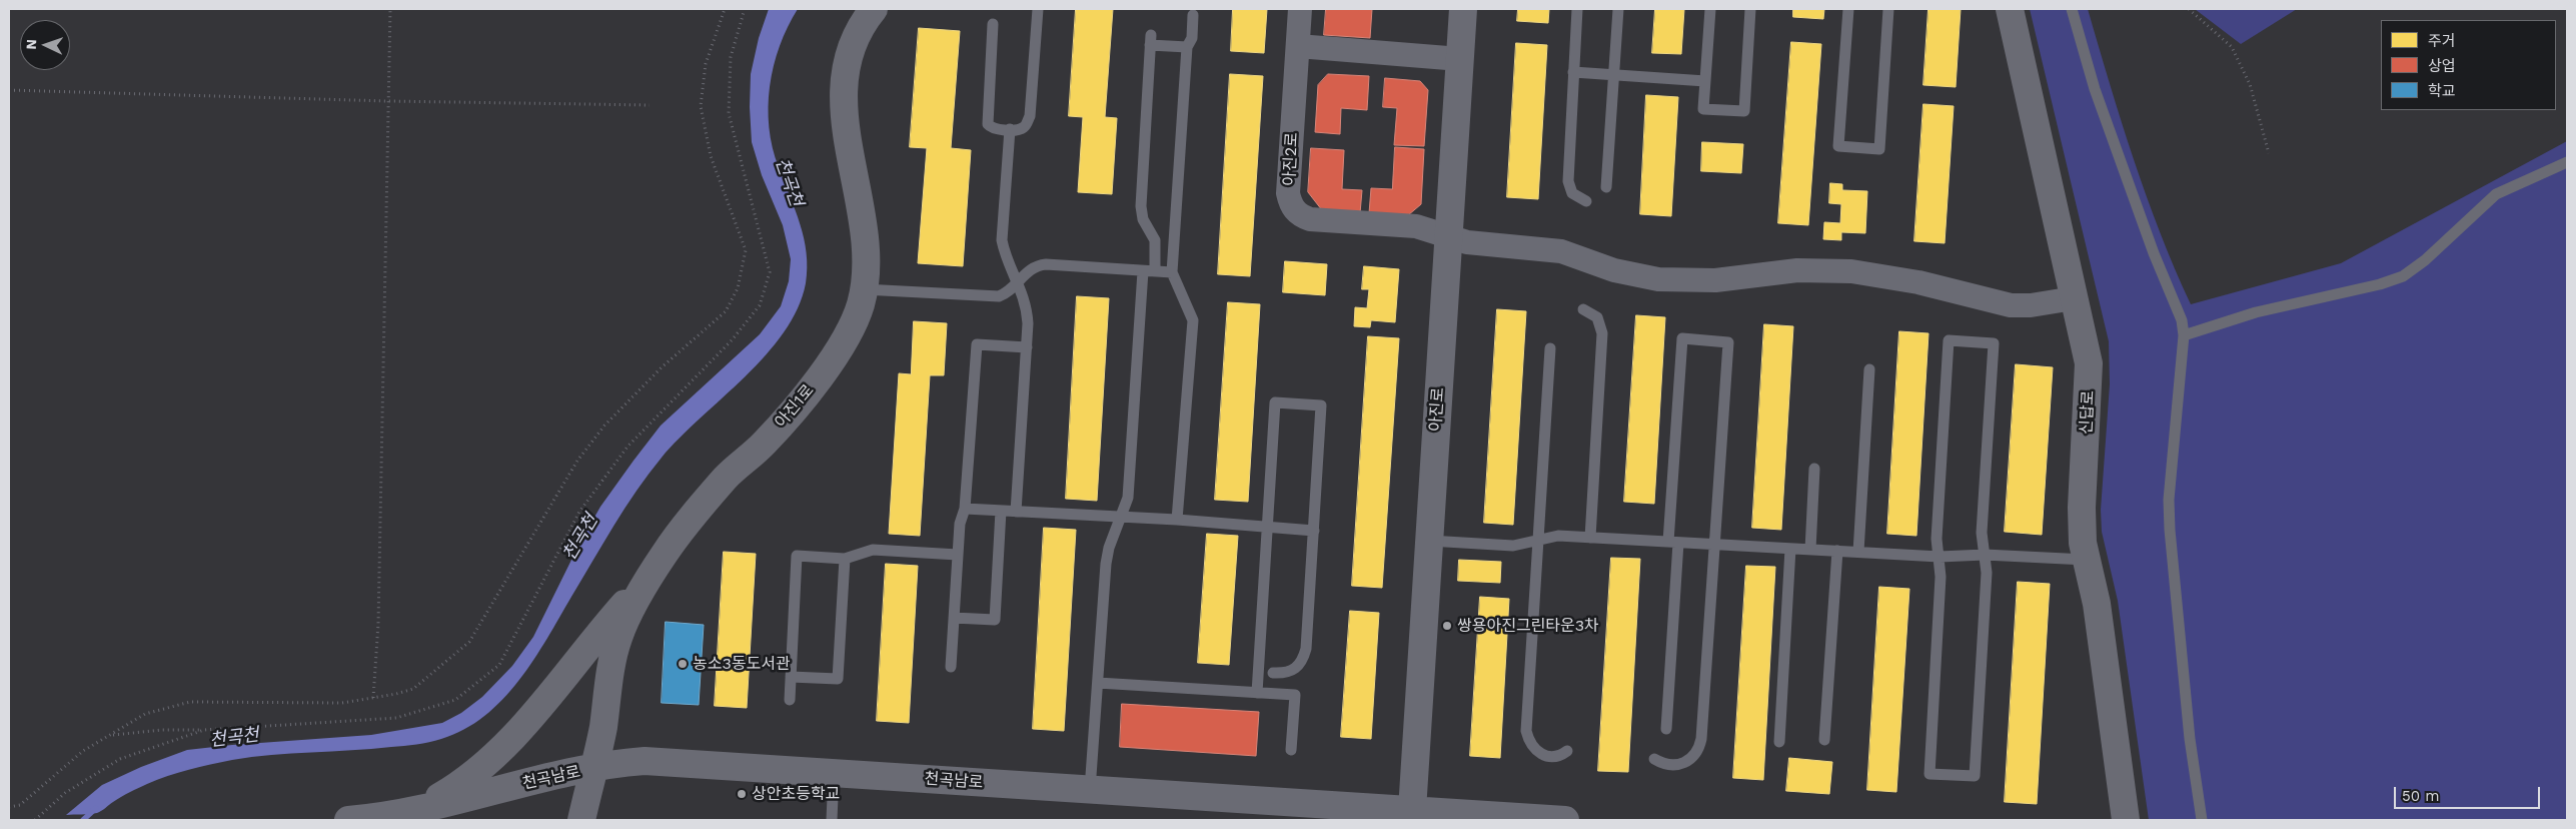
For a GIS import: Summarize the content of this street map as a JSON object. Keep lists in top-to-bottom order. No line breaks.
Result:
{"streets":{"street":["아진2로","아진1로","아진로","신답로","천곡남로"]},"crossings":[["아진2로","아진로"],["아진2로","신답로"],["아진1로","천곡남로"],["아진로","천곡남로"]],"water":["천곡천"],"places":["쌍용아진그린타운3차","농소3동도서관","상안초등학교"],"legend":["주거","상업","학교"],"scale_bar":"50 m","north":"left"}
